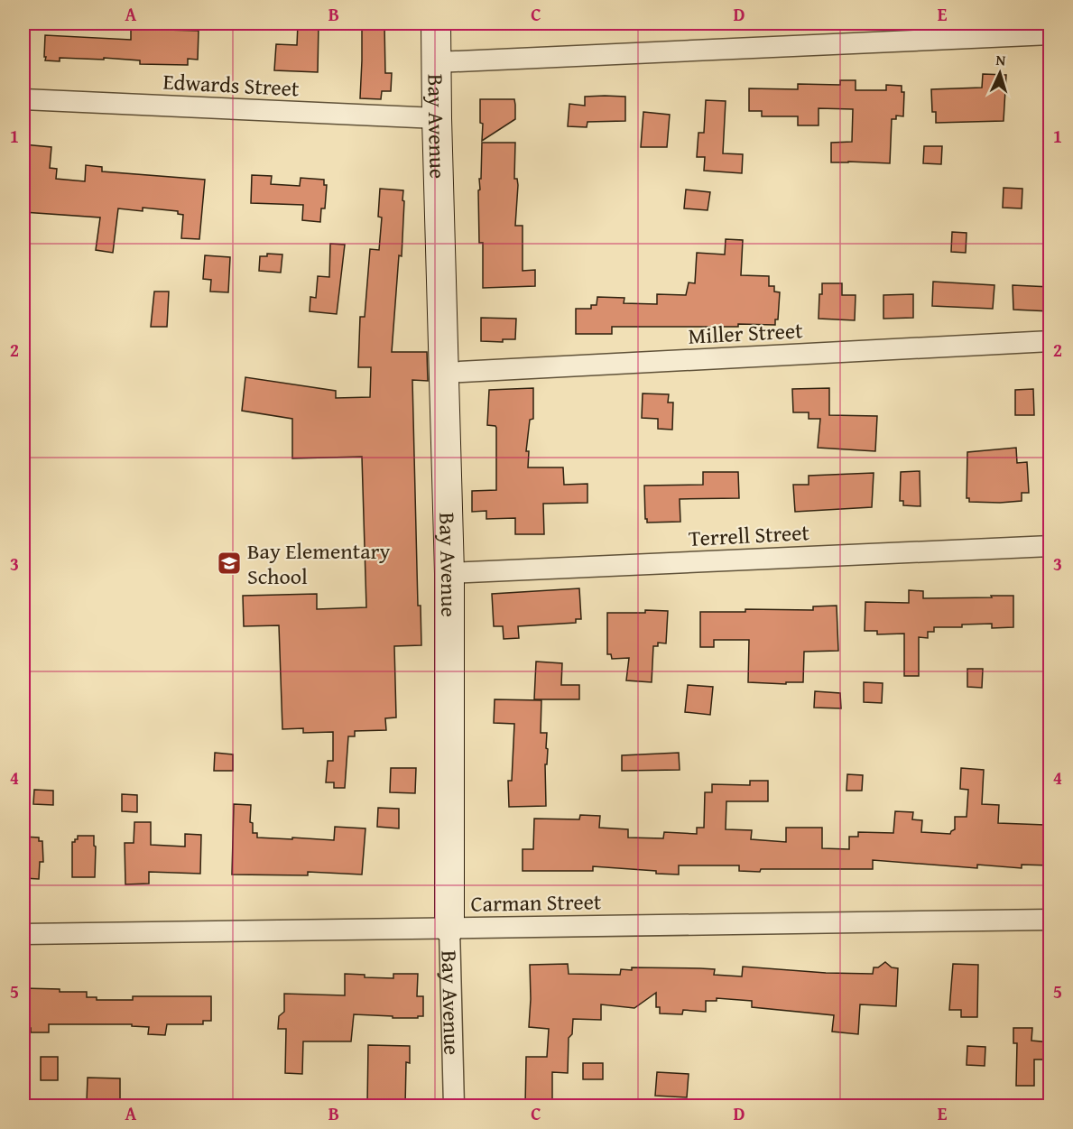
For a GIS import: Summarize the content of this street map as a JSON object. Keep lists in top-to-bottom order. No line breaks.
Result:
{"streets":{"street":["Edwards Street","Bay Avenue","Miller Street","Terrell Street","Carman Street"]},"crossings":[["Edwards Street","Bay Avenue"],["Bay Avenue","Miller Street"],["Bay Avenue","Terrell Street"],["Bay Avenue","Carman Street"]],"places":{"school or university":["Bay Elementary School"]},"north":"top","grid":{"columns":["A","B","C","D","E"],"rows":["1","2","3","4","5"]}}
